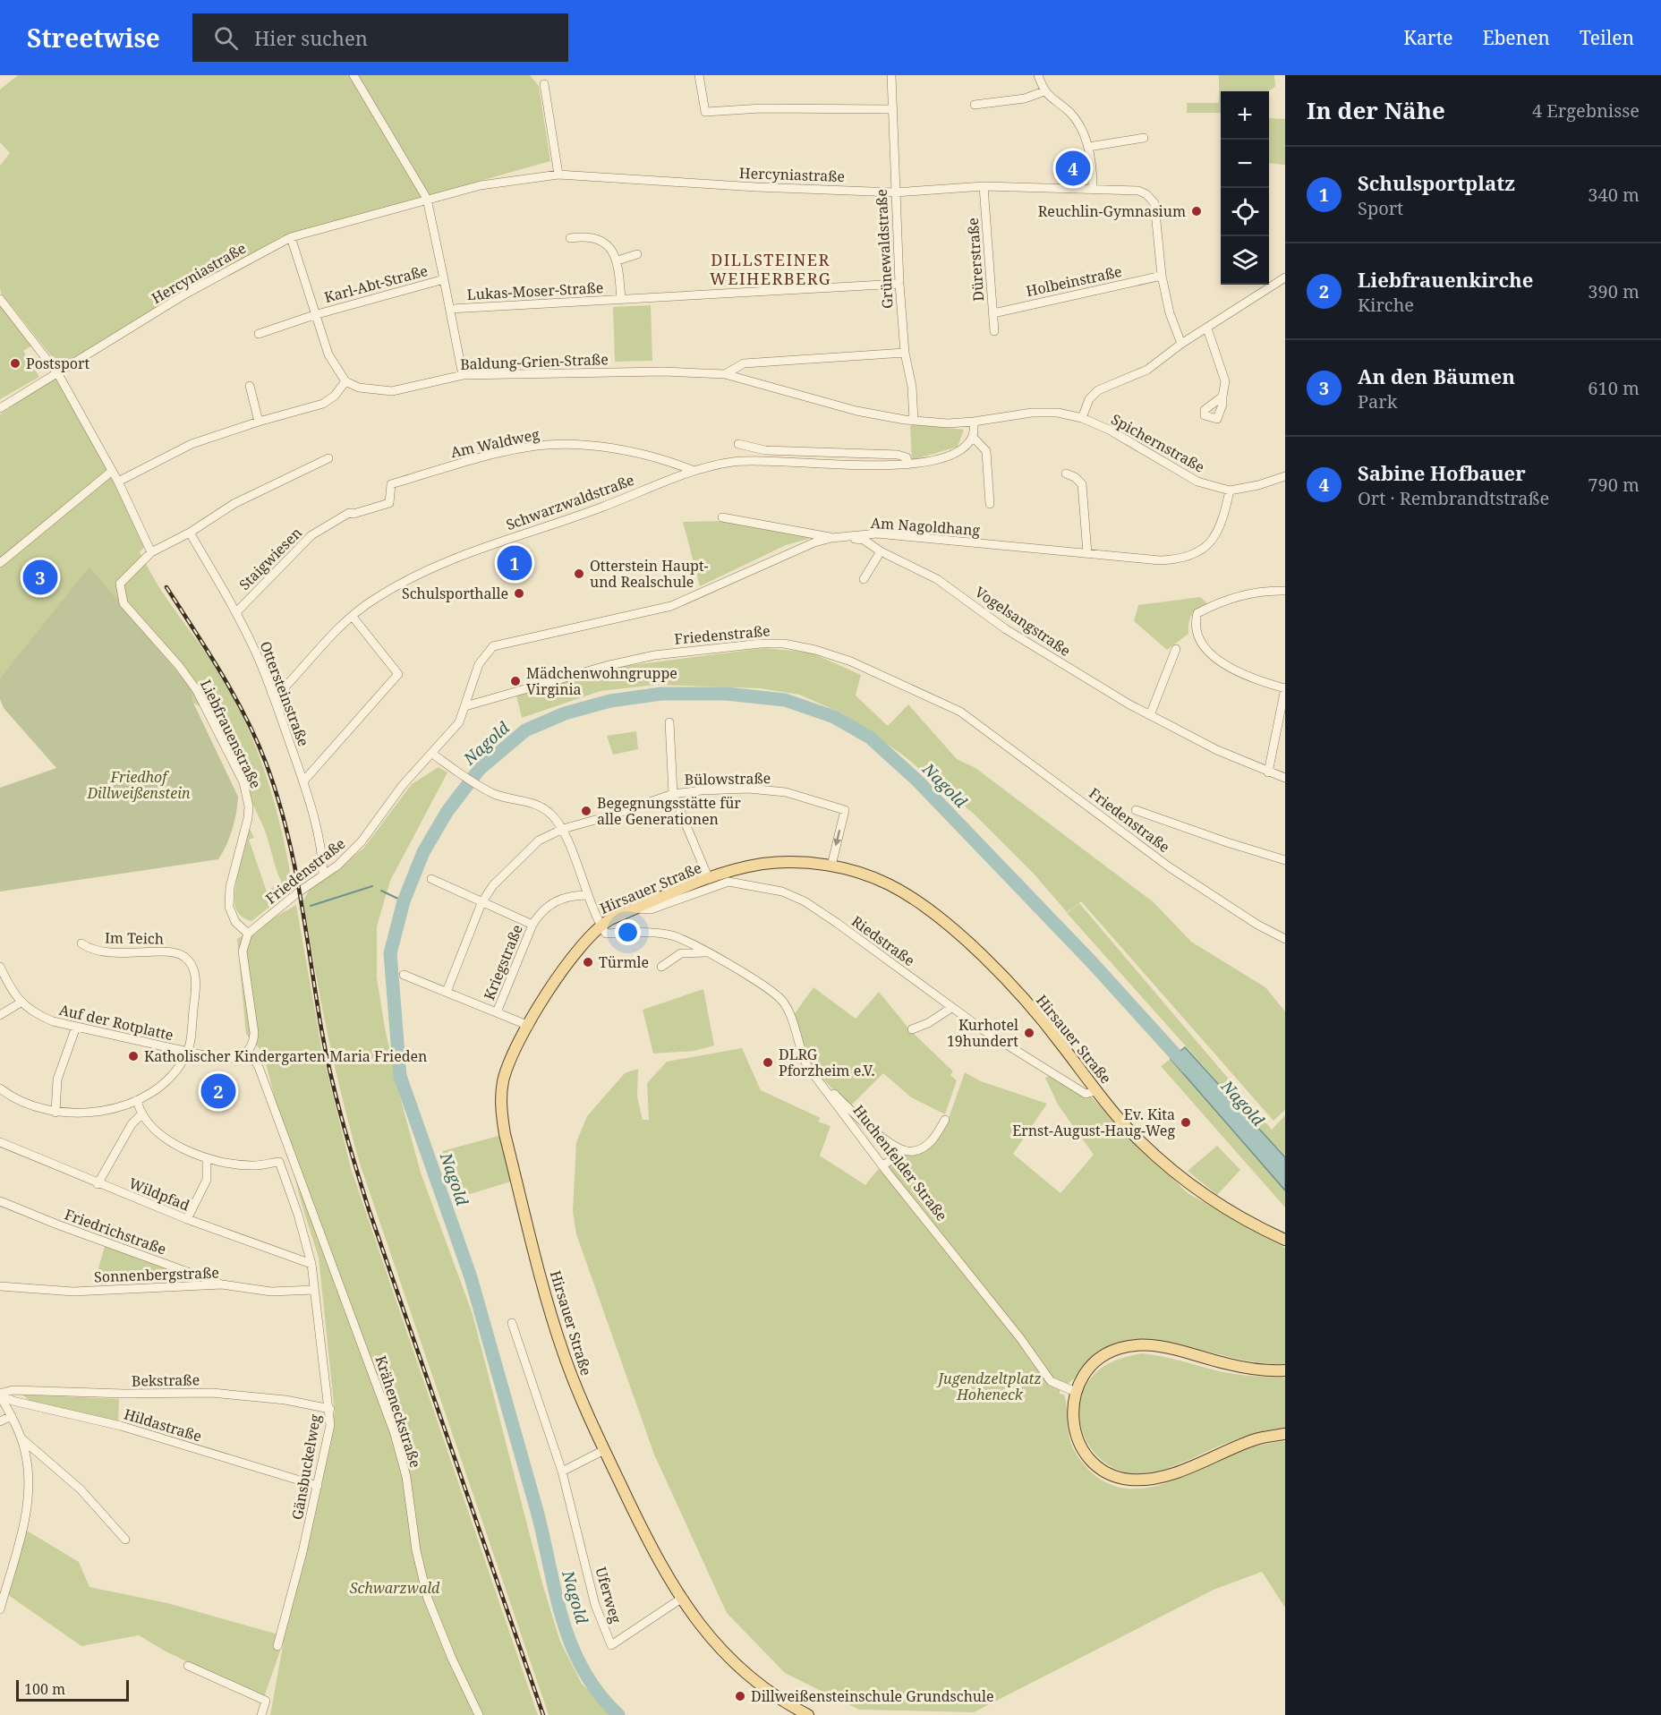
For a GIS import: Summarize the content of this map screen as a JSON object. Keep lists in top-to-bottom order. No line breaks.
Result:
{"streets":{"main road":["Hirsauer Straße"],"street":["Hercyniastraße","Grünewaldstraße","Dürerstraße","Holbeinstraße","Karl-Abt-Straße","Lukas-Moser-Straße","Baldung-Grien-Straße","Am Waldweg","Spichernstraße","Schwarzwaldstraße","Am Nagoldhang","Staigwiesen","Vogelsangstraße","Friedenstraße","Ottersteinstraße","Liebfrauenstraße","Bülowstraße","Im Teich","Riedstraße","Kriegstraße","Auf der Rotplatte","Huchenfelder Straße","Wildpfad","Friedrichstraße","Sonnenbergstraße","Bekstraße","Kräheneckstraße","Hildastraße","Gänsbuckelweg","Uferweg"]},"crossings":[["Hercyniastraße","Grünewaldstraße"],["Hercyniastraße","Dürerstraße"],["Hercyniastraße","Holbeinstraße"],["Grünewaldstraße","Lukas-Moser-Straße"],["Grünewaldstraße","Baldung-Grien-Straße"],["Dürerstraße","Holbeinstraße"],["Karl-Abt-Straße","Lukas-Moser-Straße"],["Karl-Abt-Straße","Baldung-Grien-Straße"],["Am Waldweg","Schwarzwaldstraße"],["Am Waldweg","Staigwiesen"],["Spichernstraße","Am Nagoldhang"],["Schwarzwaldstraße","Ottersteinstraße"],["Am Nagoldhang","Vogelsangstraße"],["Am Nagoldhang","Friedenstraße"],["Staigwiesen","Ottersteinstraße"],["Friedenstraße","Ottersteinstraße"],["Friedenstraße","Liebfrauenstraße"],["Bülowstraße","Hirsauer Straße"],["Hirsauer Straße","Riedstraße"],["Hirsauer Straße","Huchenfelder Straße"],["Hirsauer Straße","Uferweg"],["Im Teich","Auf der Rotplatte"],["Friedrichstraße","Sonnenbergstraße"],["Sonnenbergstraße","Gänsbuckelweg"],["Bekstraße","Hildastraße"],["Bekstraße","Gänsbuckelweg"],["Hildastraße","Gänsbuckelweg"]],"districts":["DILLSTEINER WEIHERBERG"],"water":["Nagold"],"parks":["Friedhof Dillweißenstein","Jugendzeltplatz Hoheneck","Schwarzwald"],"places":["Reuchlin-Gymnasium","Postsport","Otterstein Haupt- und Realschule","Schulsporthalle","Mädchenwohngruppe Virginia","Begegnungsstätte für alle Generationen","Türmle","Kurhotel 19hundert","Katholischer Kindergarten Maria Frieden","DLRG Pforzheim e.V.","Ev. Kita Ernst-August-Haug-Weg","Dillweißensteinschule Grundschule"],"scale_bar":"100 m","page":{"header":"Streetwise","search":"Hier suchen","nav":["Karte","Ebenen","Teilen"],"heading":["In der Nähe","4 Ergebnisse"],"map_buttons":["+","−"],"list":[{"mark":"1","name":"Schulsportplatz","note":"Sport","value":"340 m"},{"mark":"2","name":"Liebfrauenkirche","note":"Kirche","value":"390 m"},{"mark":"3","name":"An den Bäumen","note":"Park","value":"610 m"},{"mark":"4","name":"Sabine Hofbauer","note":"Ort · Rembrandtstraße","value":"790 m"}],"pins":["4","1","3","2"],"scale":"100 m"}}
